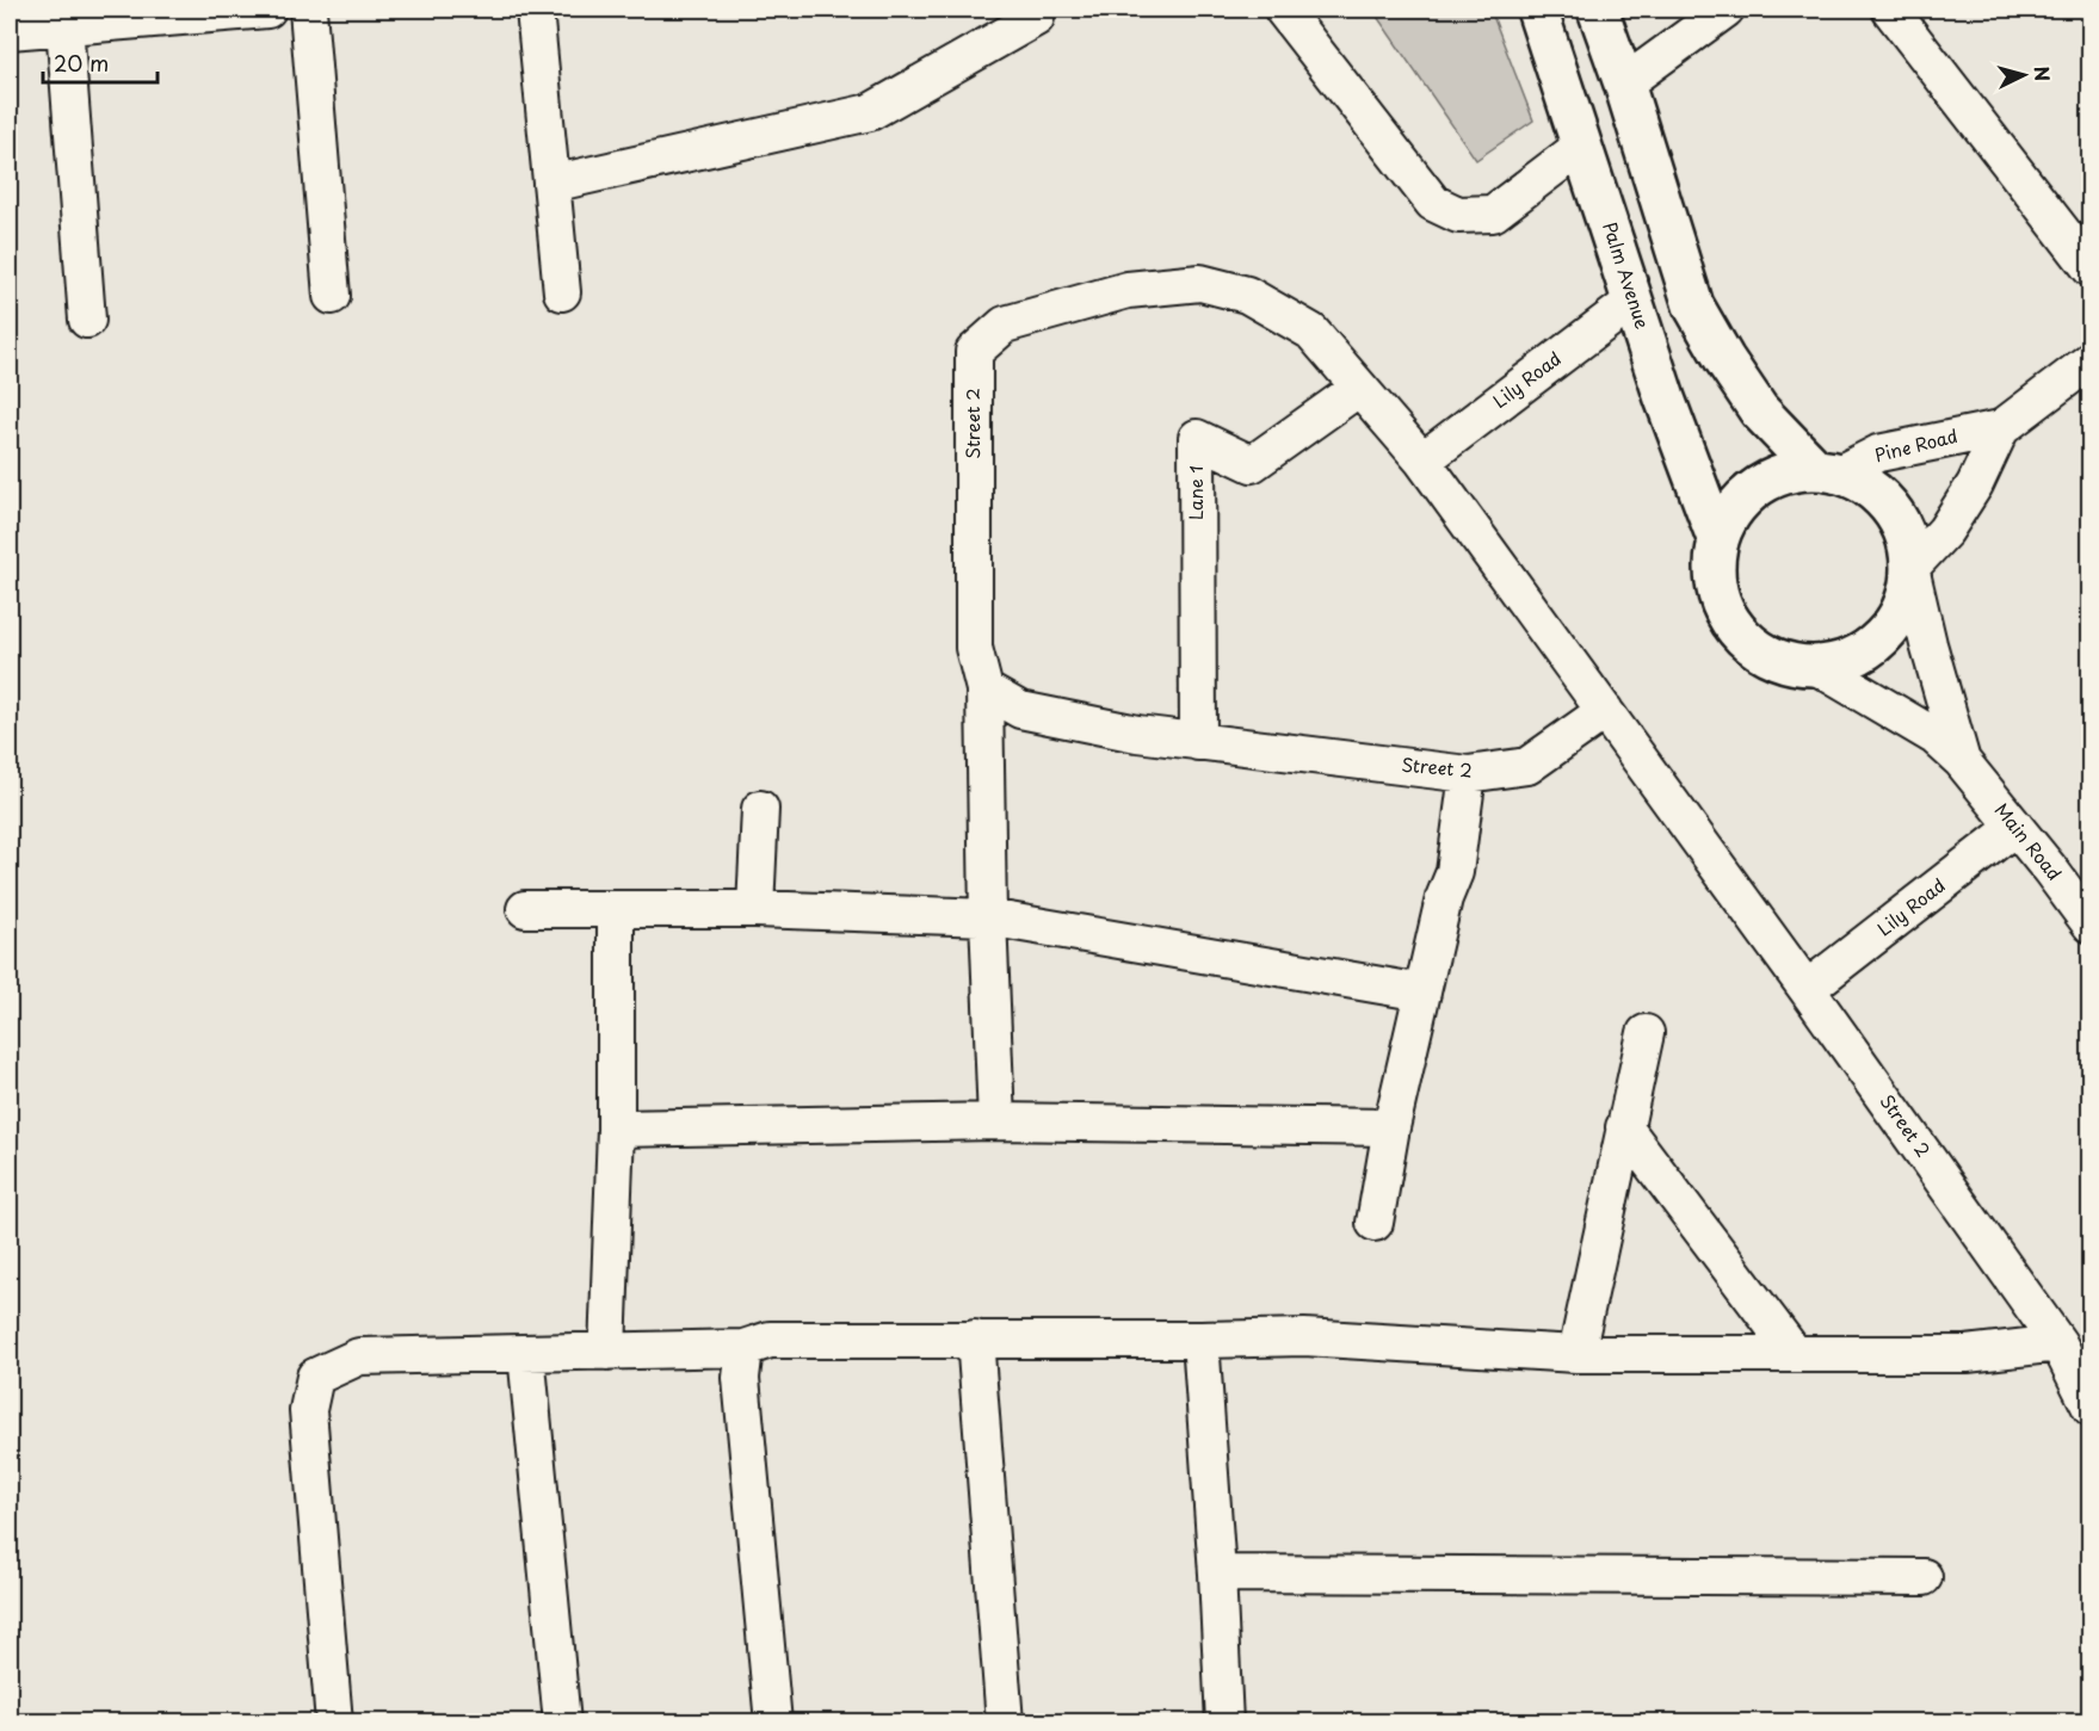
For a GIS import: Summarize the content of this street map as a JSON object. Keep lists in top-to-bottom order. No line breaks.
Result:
{"streets":{"street":["Palm Avenue","Lily Road","Street 2","Pine Road","Lane 1","Main Road"]},"crossings":[["Palm Avenue","Lily Road"],["Palm Avenue","Pine Road"],["Palm Avenue","Main Road"],["Lily Road","Street 2"],["Lily Road","Main Road"],["Street 2","Lane 1"],["Pine Road","Main Road"]],"scale_bar":"20 m","north":"right"}
